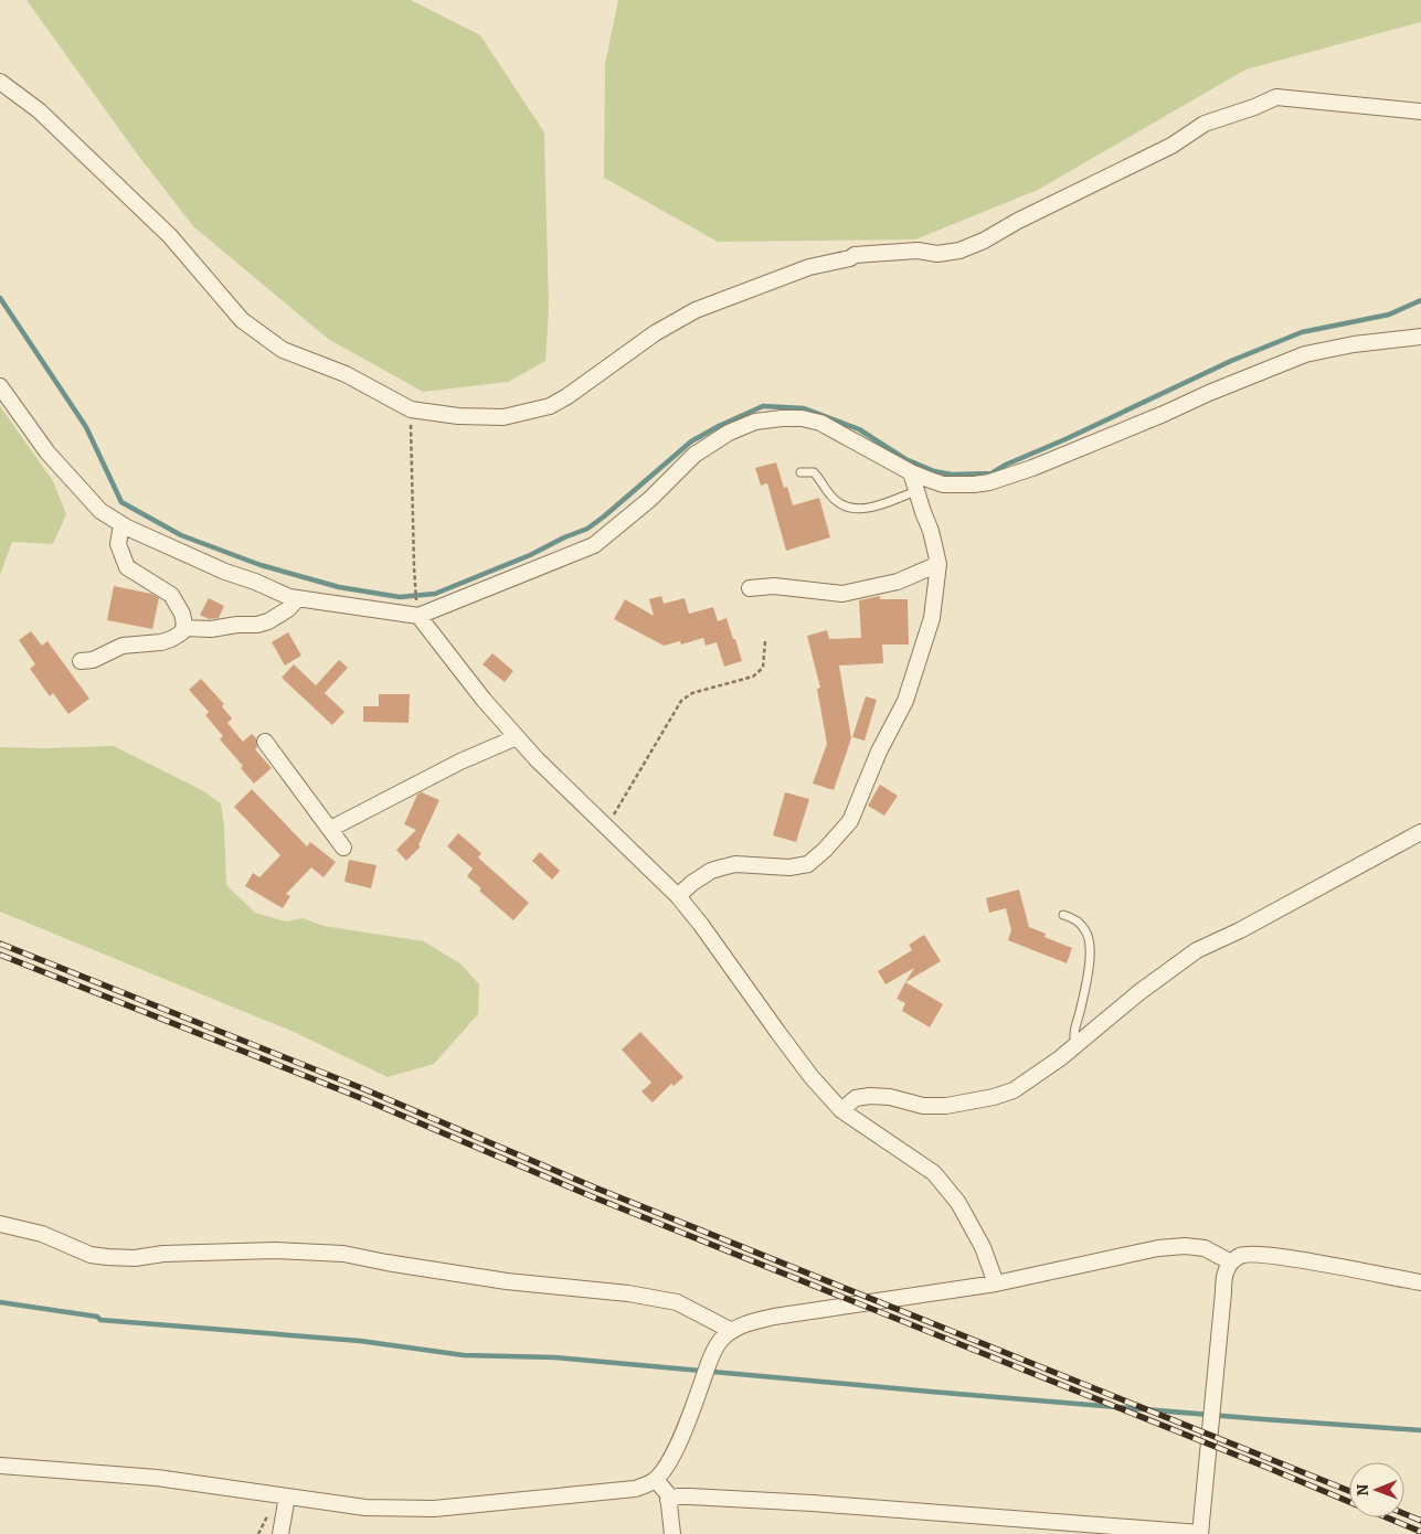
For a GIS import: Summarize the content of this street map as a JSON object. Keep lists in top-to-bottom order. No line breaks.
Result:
{"north":"left"}
